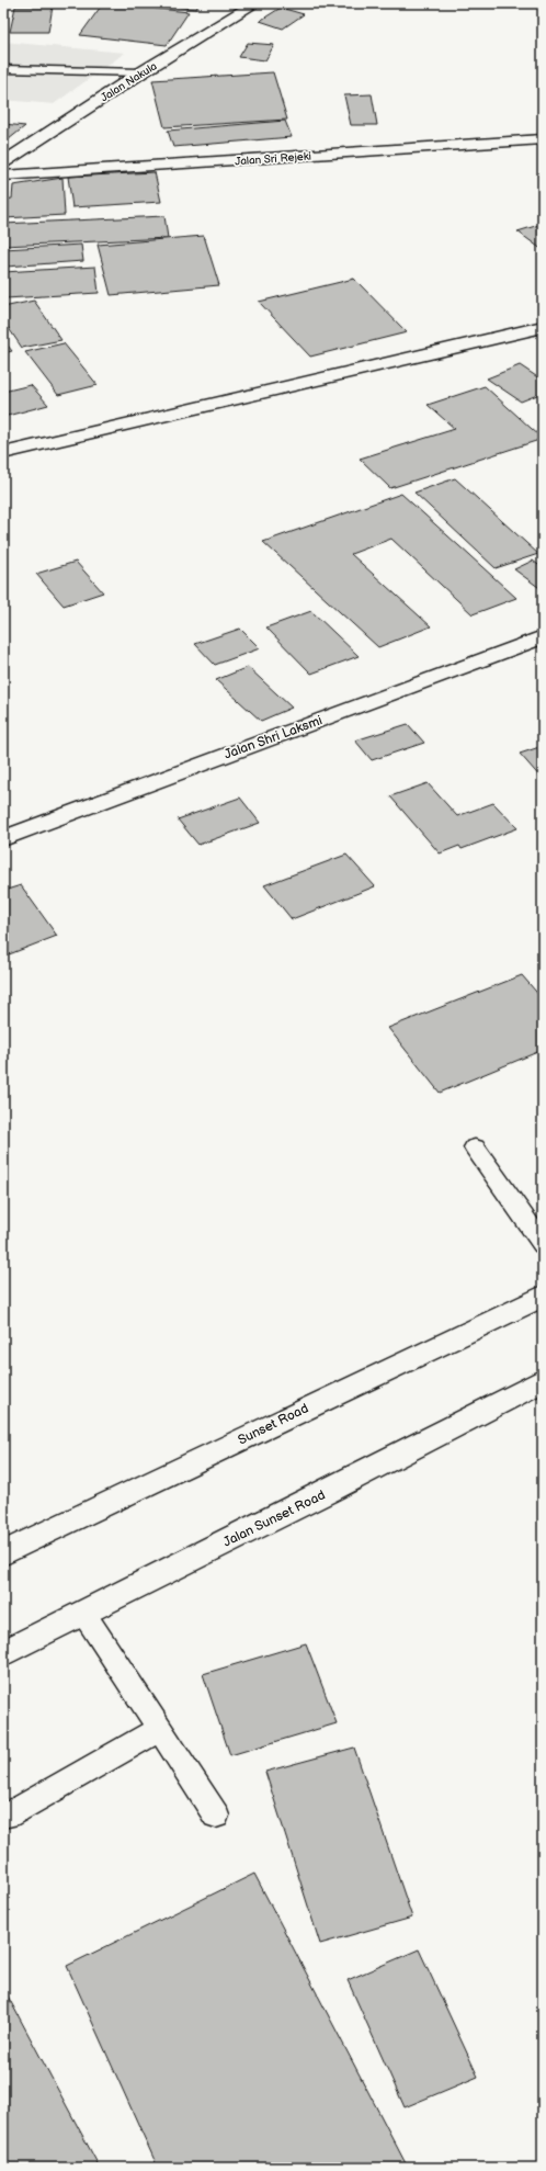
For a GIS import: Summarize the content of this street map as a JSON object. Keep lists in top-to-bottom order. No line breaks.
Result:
{"streets":{"main road":["Jalan Nakula","Jalan Sri Rejeki","Jalan Shri Laksmi","Sunset Road","Jalan Sunset Road"]}}
